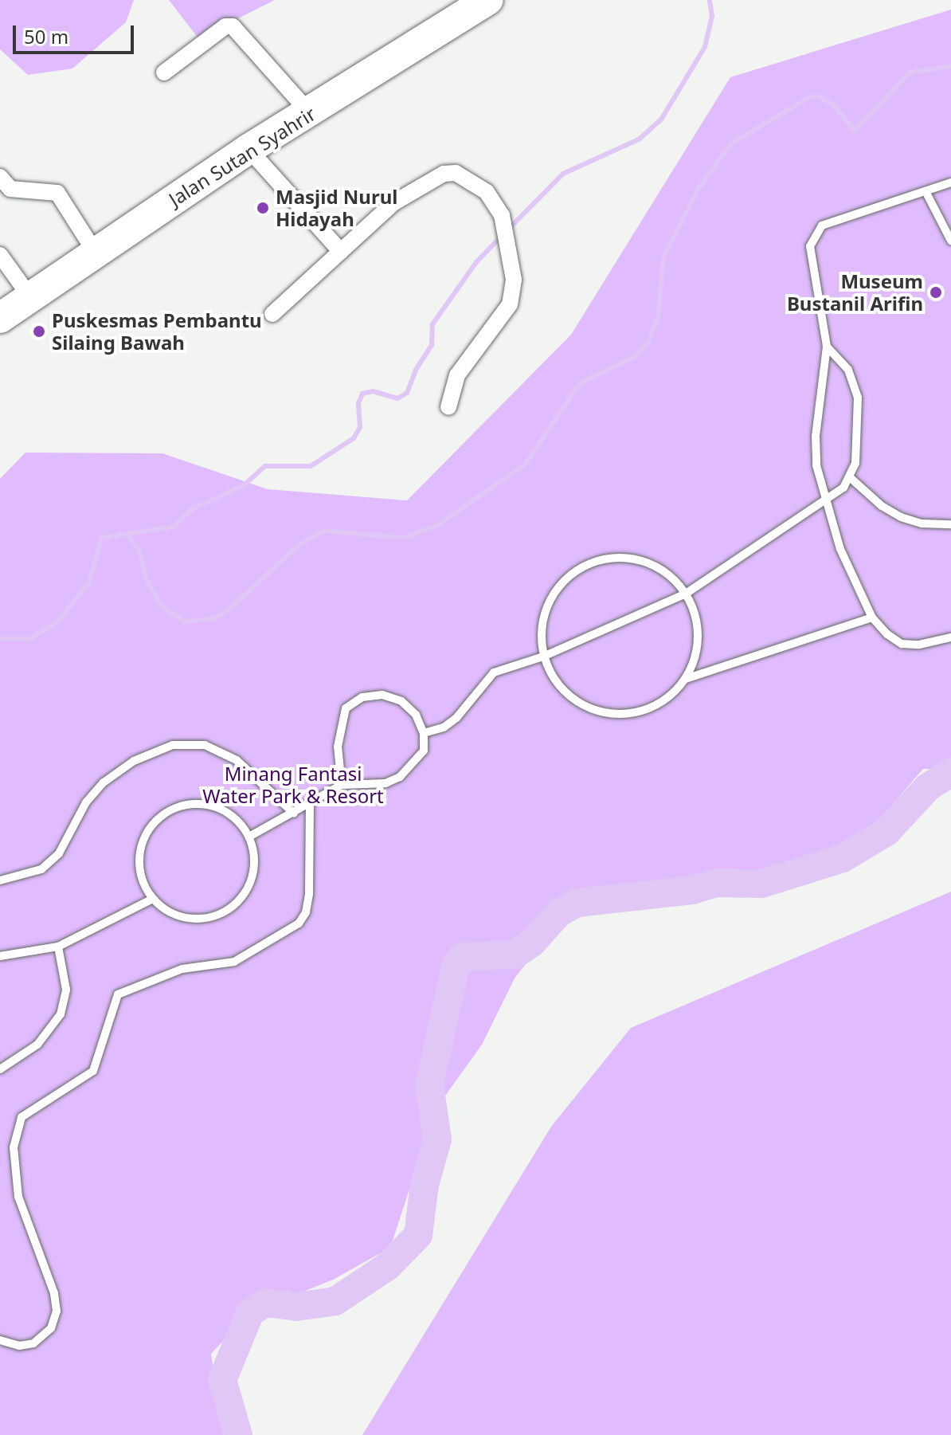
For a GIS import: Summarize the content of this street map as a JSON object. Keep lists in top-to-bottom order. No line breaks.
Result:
{"streets":{"highway":["Jalan Sutan Syahrir"]},"parks":["Minang Fantasi Water Park & Resort"],"places":["Masjid Nurul Hidayah","Museum Bustanil Arifin","Puskesmas Pembantu Silaing Bawah"],"scale_bar":"50 m"}
